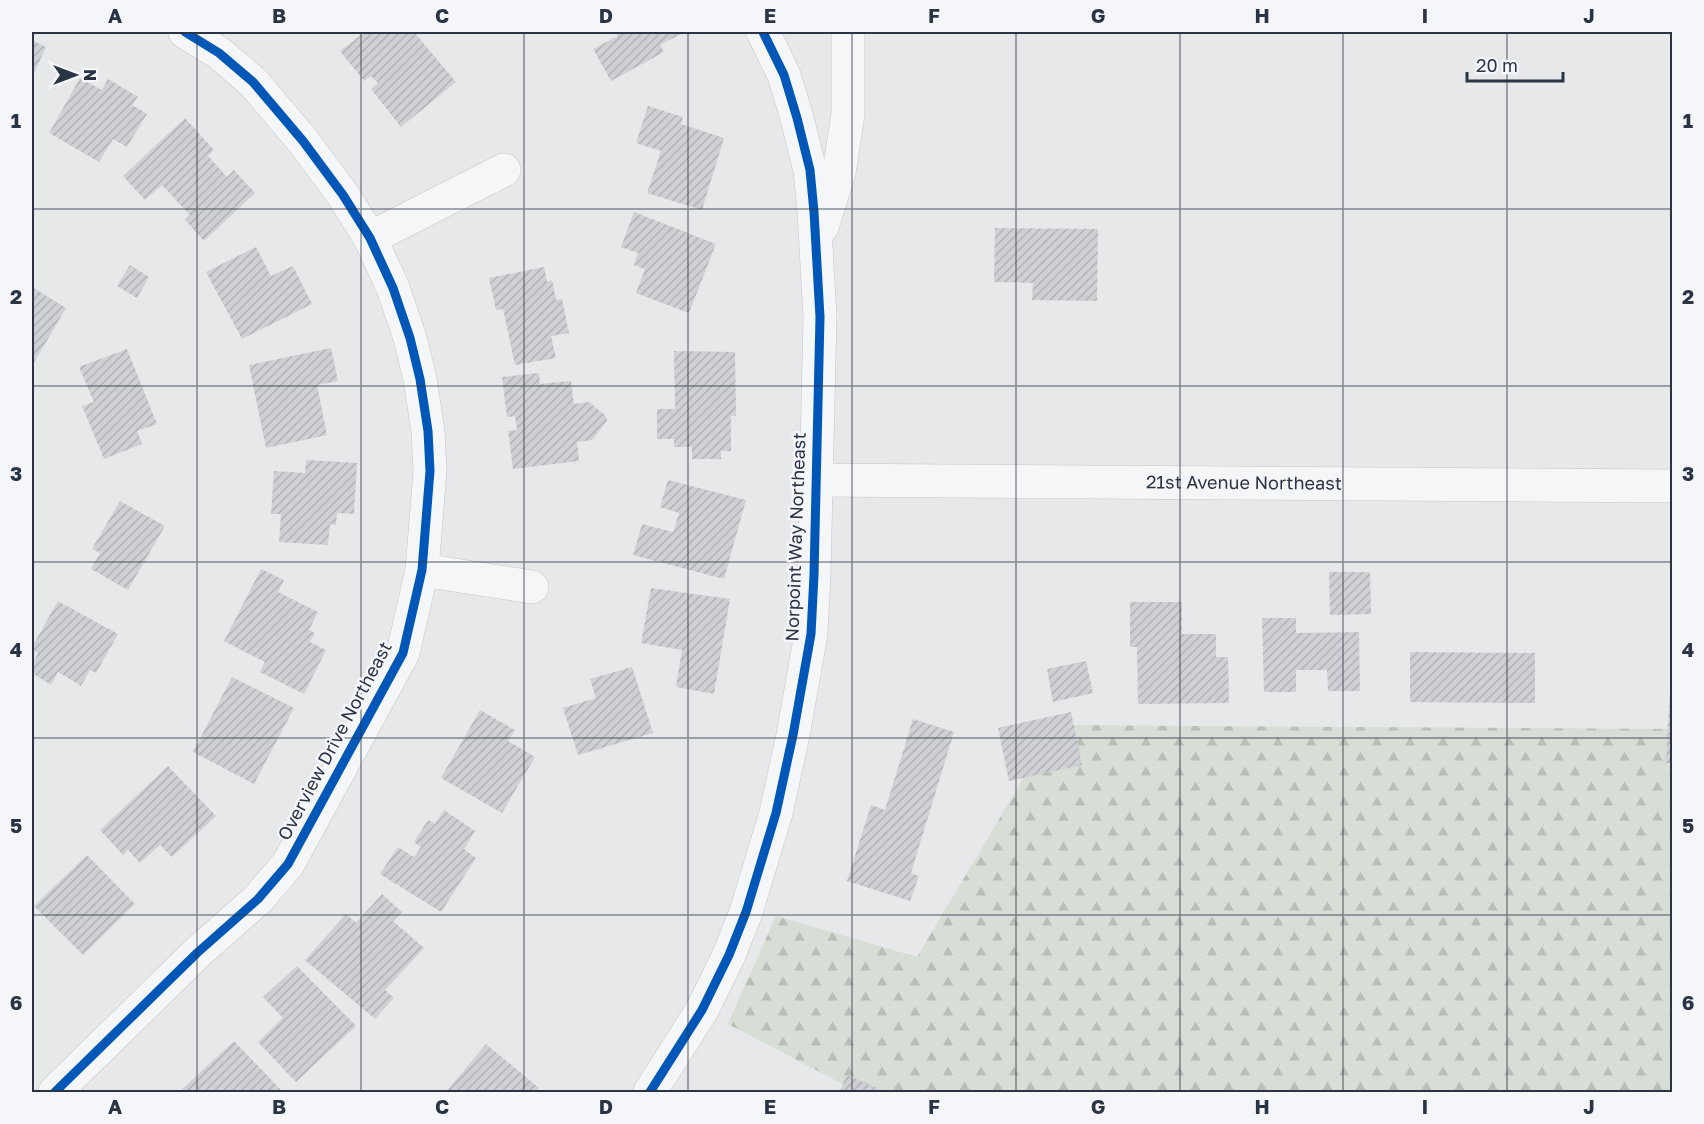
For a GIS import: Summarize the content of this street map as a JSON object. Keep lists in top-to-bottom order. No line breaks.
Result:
{"streets":{"street":["21st Avenue Northeast","Norpoint Way Northeast","Overview Drive Northeast"]},"crossings":[["21st Avenue Northeast","Norpoint Way Northeast"]],"scale_bar":"20 m","north":"right","grid":{"columns":["A","B","C","D","E","F","G","H","I","J"],"rows":["1","2","3","4","5","6"]}}
